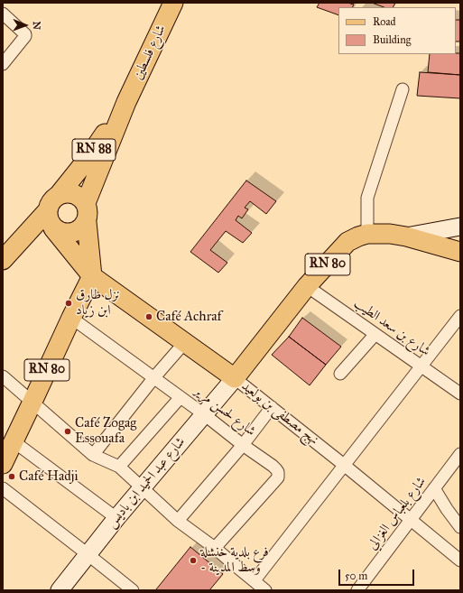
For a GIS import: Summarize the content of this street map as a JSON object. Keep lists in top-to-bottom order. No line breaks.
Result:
{"streets":{"main road":["شارع فلسطين","RN 88","RN 80","نهج مصطفى بن بولعيد","شارع عبد الحميد ابن باديس"],"street":["شارع بن سعد الطيب","شارع لحسن مرير","شارع بلعباس الغزالي"]},"crossings":[["شارع فلسطين","نهج مصطفى بن بولعيد"],["RN 80","شارع بن سعد الطيب"],["RN 80","شارع لحسن مرير"],["RN 80","نهج مصطفى بن بولعيد"],["RN 80","شارع عبد الحميد ابن باديس"],["شارع لحسن مرير","شارع عبد الحميد ابن باديس"],["نهج مصطفى بن بولعيد","شارع عبد الحميد ابن باديس"],["نهج مصطفى بن بولعيد","شارع بلعباس الغزالي"]],"places":["نزل طارق ابن زياد","Café Achraf","Café Zogag Essouafa","Café Hadji","فرع بلدية خنشلة - وسط المدينة"],"legend":["Road","Building"],"scale_bar":"50 m","north":"right"}
